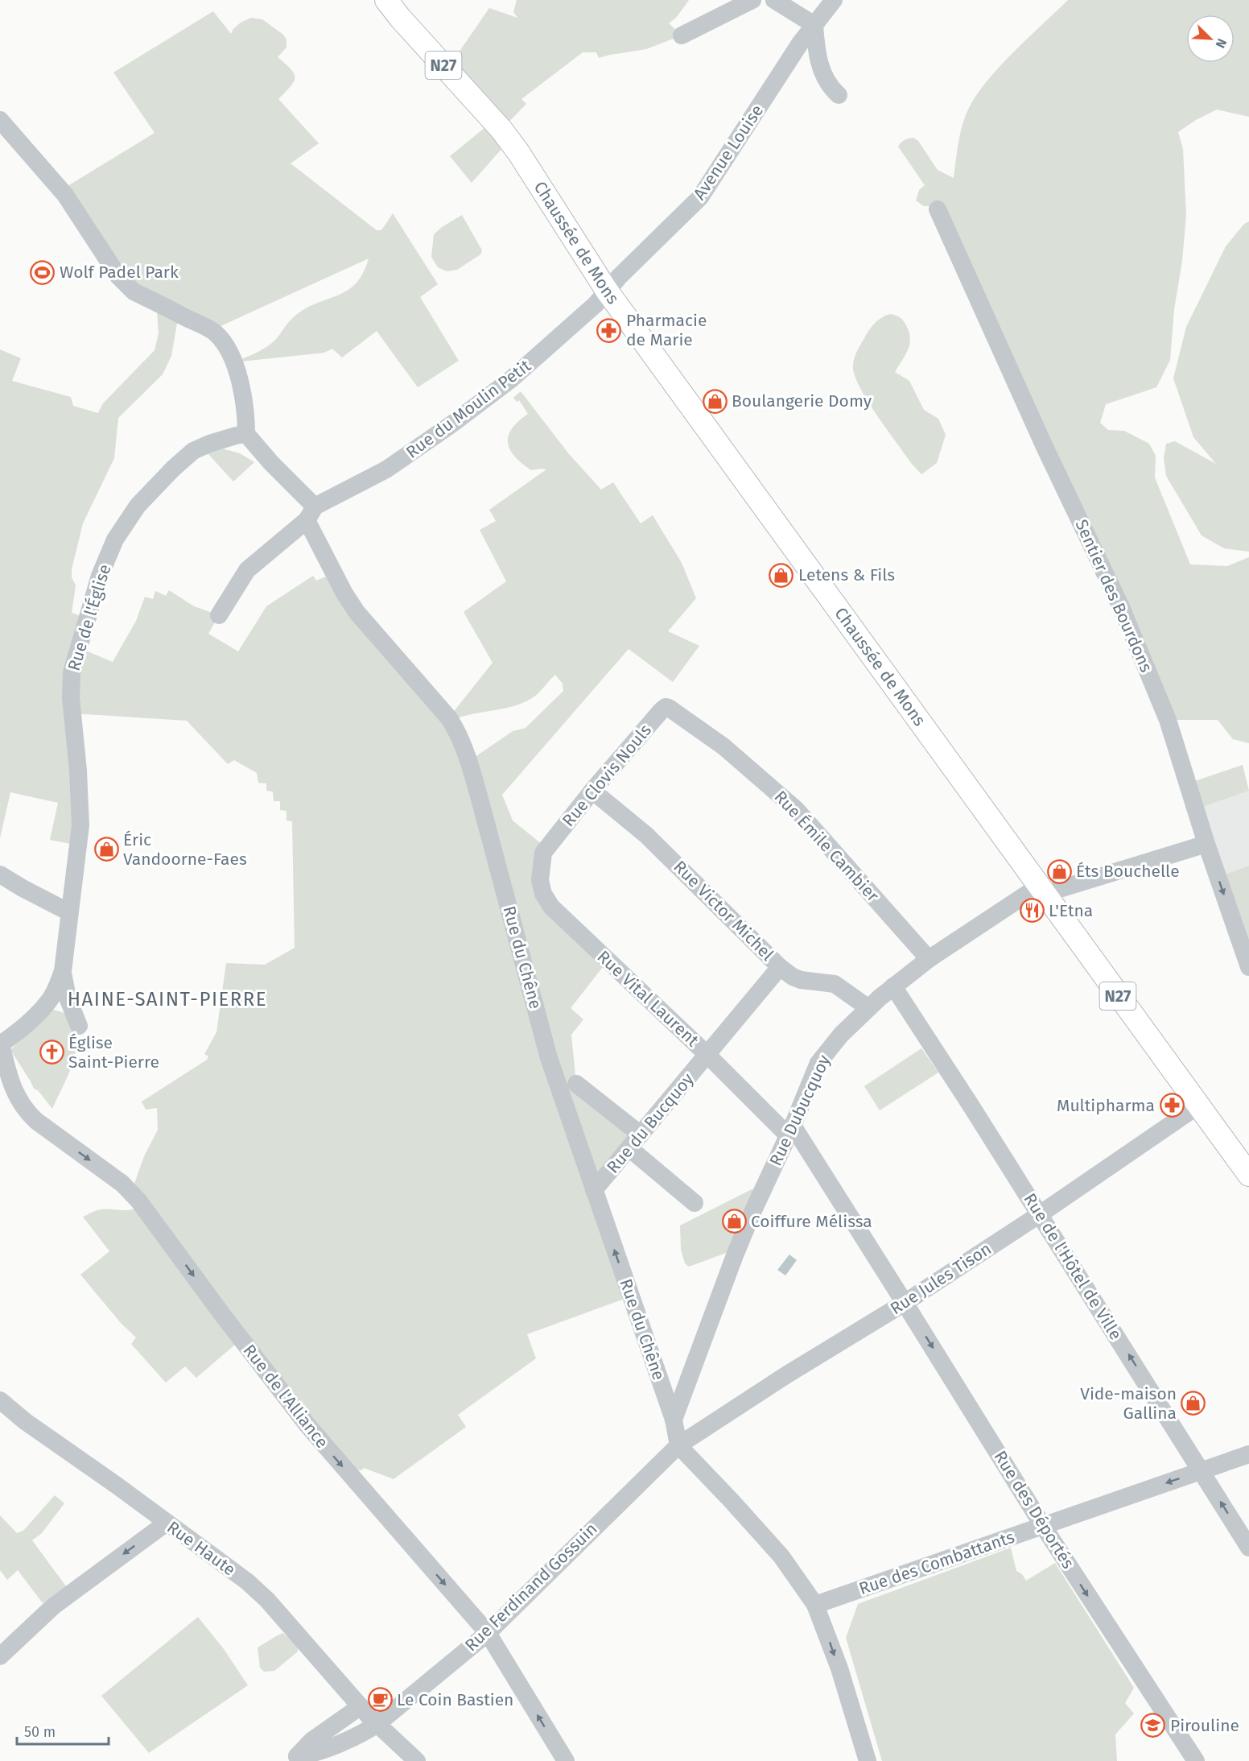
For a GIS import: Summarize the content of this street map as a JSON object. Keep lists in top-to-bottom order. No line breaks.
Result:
{"streets":{"main road":["N27","Chaussée de Mons"],"street":["Avenue Louise","Rue du Moulin Petit","Sentier des Bourdons","Rue de l'Église","Rue Clovis Nouls","Rue Émile Cambier","Rue Victor Michel","Rue du Chêne","Rue Vital Laurent","Rue Dubucquoy","Rue du Bucquoy","Rue de l'Hôtel de Ville","Rue Jules Tison","Rue de l'Alliance","Rue des Déportés","Rue Haute","Rue des Combattants","Rue Ferdinand Gossuin"]},"crossings":[["Avenue Louise","Chaussée de Mons"],["Avenue Louise","Rue du Moulin Petit"],["Chaussée de Mons","Rue du Moulin Petit"],["Chaussée de Mons","Rue Dubucquoy"],["Chaussée de Mons","Rue Jules Tison"],["Rue du Moulin Petit","Rue du Chêne"],["Sentier des Bourdons","Rue Dubucquoy"],["Rue de l'Église","Rue de l'Alliance"],["Rue Clovis Nouls","Rue Émile Cambier"],["Rue Clovis Nouls","Rue Victor Michel"],["Rue Clovis Nouls","Rue Vital Laurent"],["Rue Émile Cambier","Rue Dubucquoy"],["Rue Victor Michel","Rue Dubucquoy"],["Rue Victor Michel","Rue du Bucquoy"],["Rue du Chêne","Rue Dubucquoy"],["Rue du Chêne","Rue du Bucquoy"],["Rue du Chêne","Rue Jules Tison"],["Rue du Chêne","Rue Ferdinand Gossuin"],["Rue Vital Laurent","Rue Dubucquoy"],["Rue Vital Laurent","Rue du Bucquoy"],["Rue Vital Laurent","Rue Jules Tison"],["Rue Vital Laurent","Rue des Déportés"],["Rue Dubucquoy","Rue de l'Hôtel de Ville"],["Rue de l'Hôtel de Ville","Rue Jules Tison"],["Rue de l'Hôtel de Ville","Rue des Combattants"],["Rue Jules Tison","Rue des Déportés"],["Rue Jules Tison","Rue Ferdinand Gossuin"],["Rue de l'Alliance","Rue Ferdinand Gossuin"],["Rue des Déportés","Rue des Combattants"],["Rue Haute","Rue Ferdinand Gossuin"]],"one_way":["Rue de l'Hôtel de Ville","Rue des Déportés","Rue des Combattants"],"districts":["HAINE-SAINT-PIERRE"],"places":{"sports":["Wolf Padel Park"],"pharmacy":["Pharmacie de Marie","Multipharma"],"shop":["Boulangerie Domy","Letens & Fils","Éric Vandoorne-Faes","Éts Bouchelle","Coiffure Mélissa","Vide-maison Gallina"],"restaurant":["L'Etna"],"church":["Église Saint-Pierre"],"cafe":["Le Coin Bastien"],"school or university":["Pirouline"]},"scale_bar":"50 m","north":"bottom right"}
